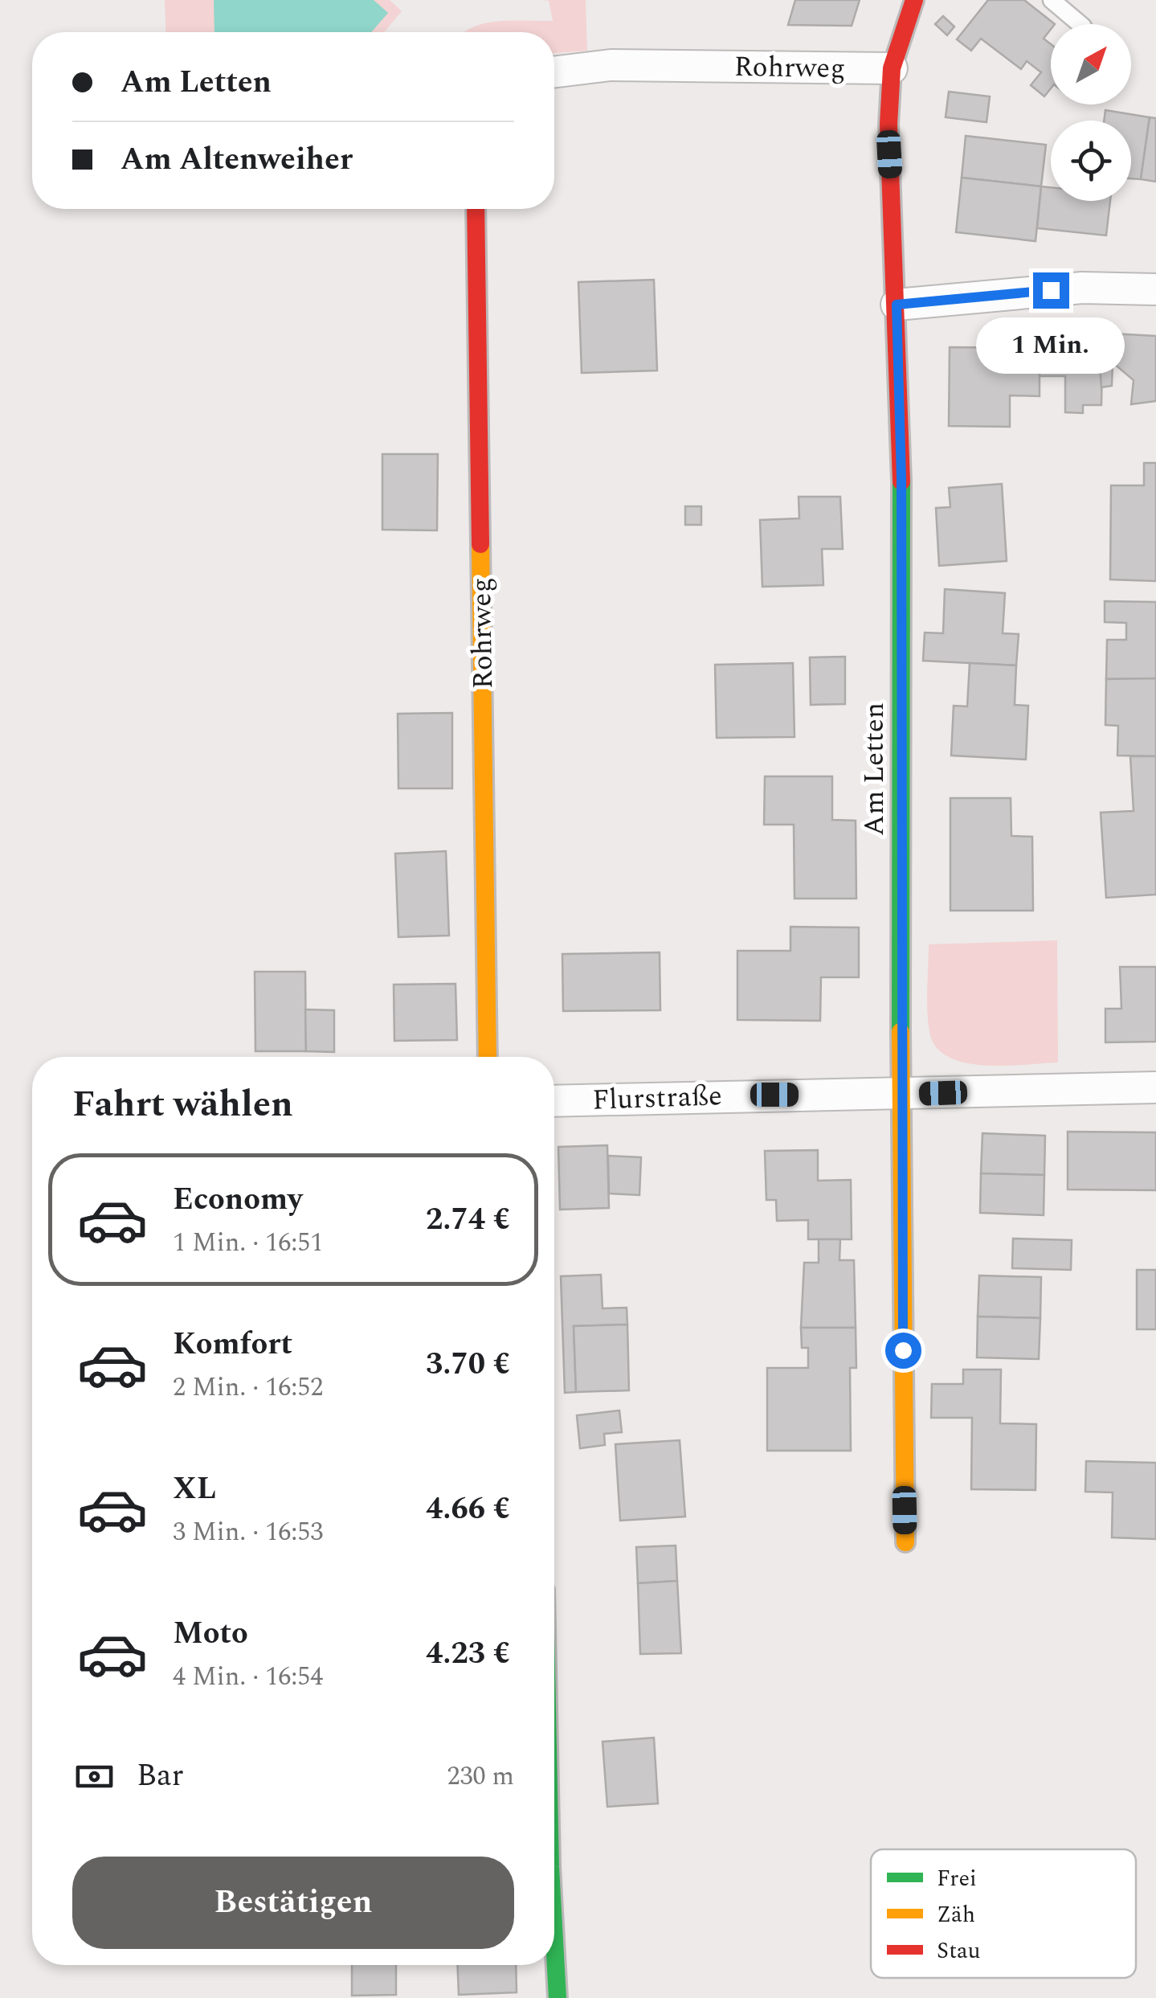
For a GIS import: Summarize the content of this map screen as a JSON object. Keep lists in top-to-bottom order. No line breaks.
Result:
{"streets":{"street":["Rohrweg","Am Letten","Flurstraße"]},"crossings":[["Rohrweg","Am Letten"],["Am Letten","Flurstraße"]],"legend":["Frei","Zäh","Stau"],"north":"top right","page":{"banner":["Am Letten","Am Altenweiher"],"bubble":"1 Min.","heading":"Fahrt wählen","list":[{"name":"Economy","note":"1 Min. · 16:51","value":"2.74 €"},{"name":"Komfort","note":"2 Min. · 16:52","value":"3.70 €"},{"name":"XL","note":"3 Min. · 16:53","value":"4.66 €"},{"name":"Moto","note":"4 Min. · 16:54","value":"4.23 €"}],"pay":["Bar","230 m"],"buttons":"Bestätigen"}}
